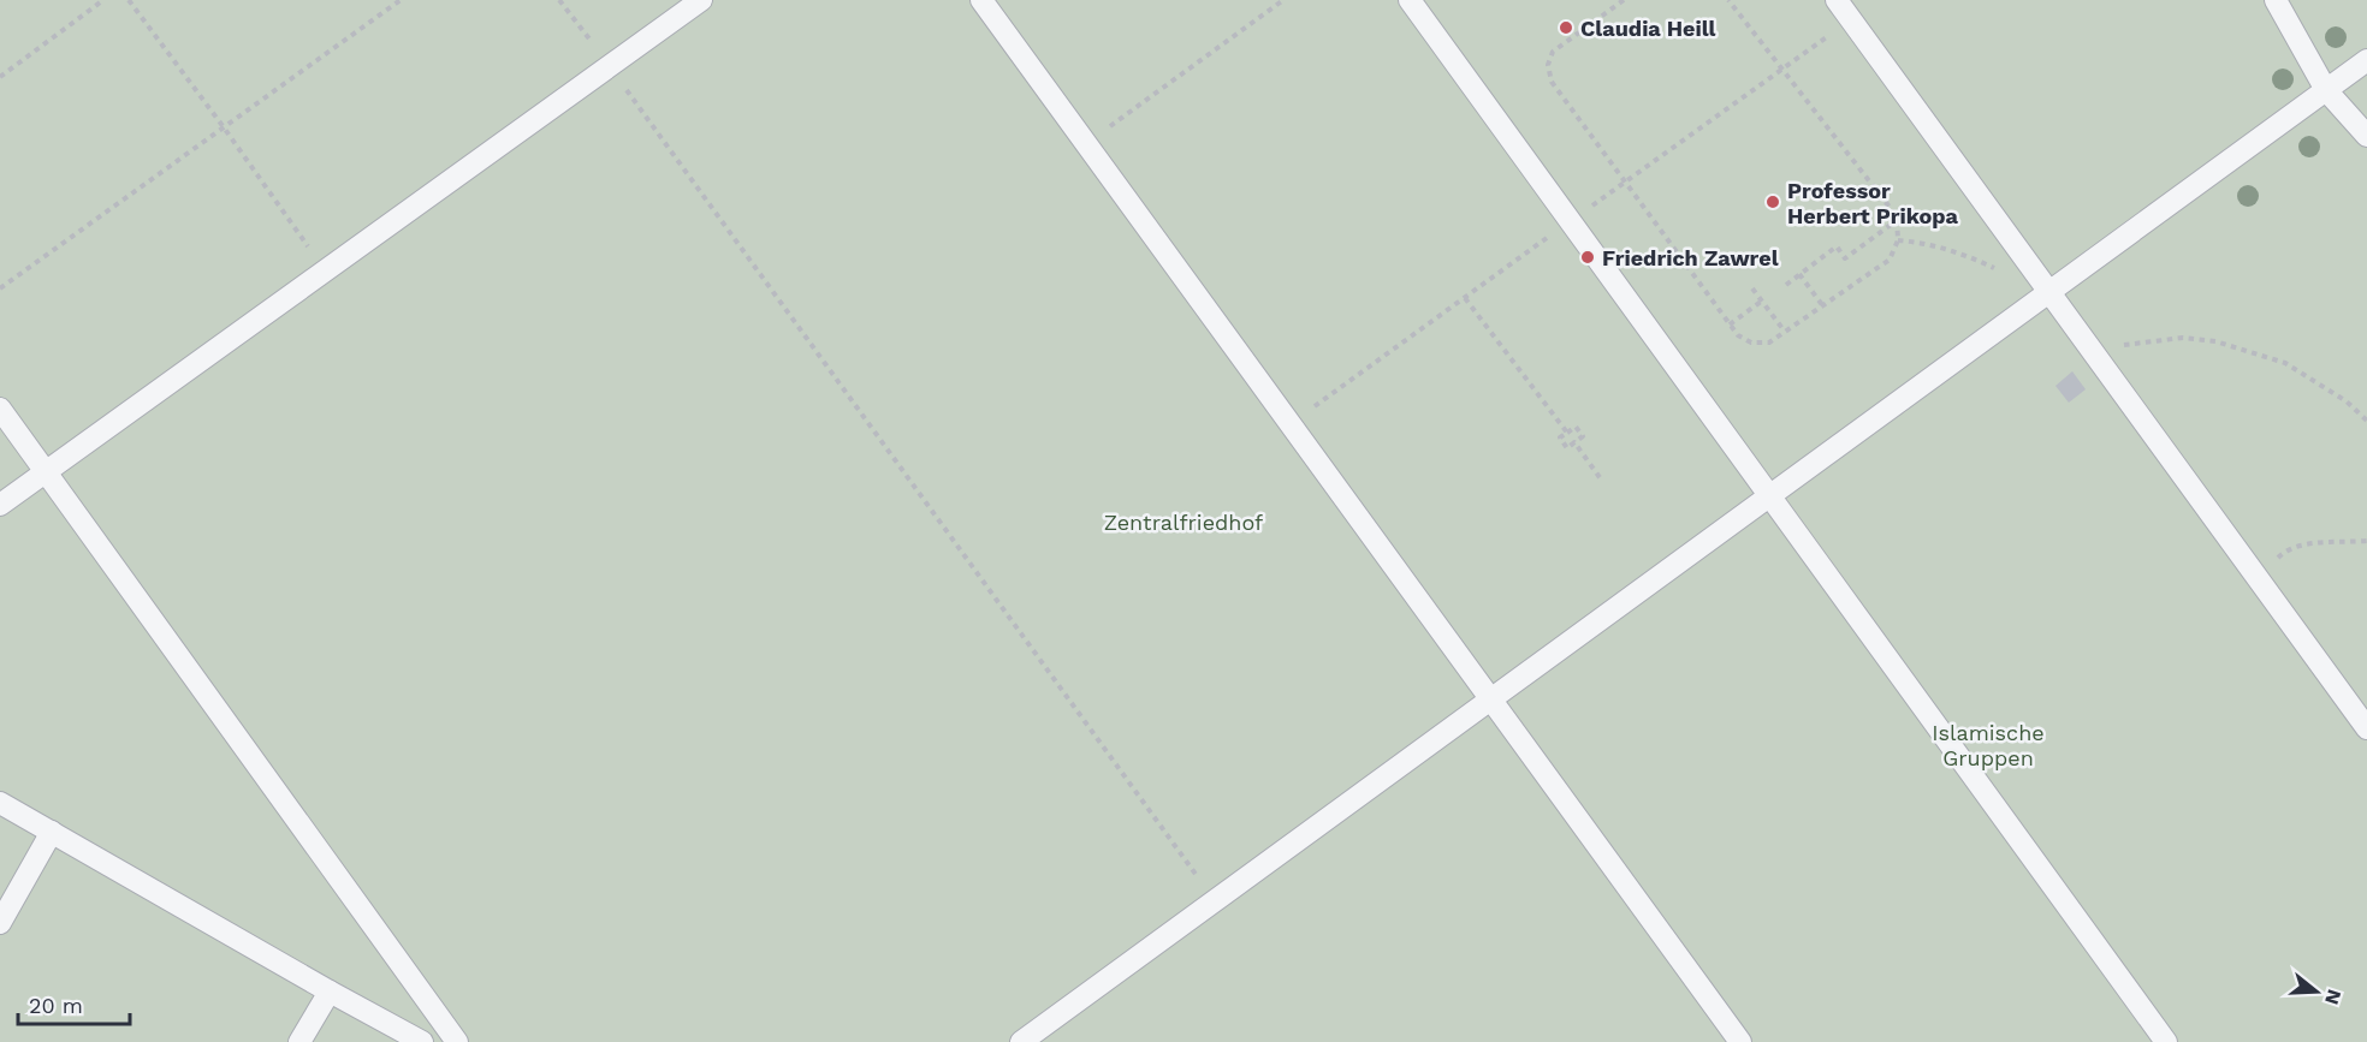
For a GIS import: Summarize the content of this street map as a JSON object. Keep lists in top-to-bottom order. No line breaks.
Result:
{"parks":["Zentralfriedhof","Islamische Gruppen"],"places":["Claudia Heill","Professor Herbert Prikopa","Friedrich Zawrel"],"scale_bar":"20 m","north":"right"}
